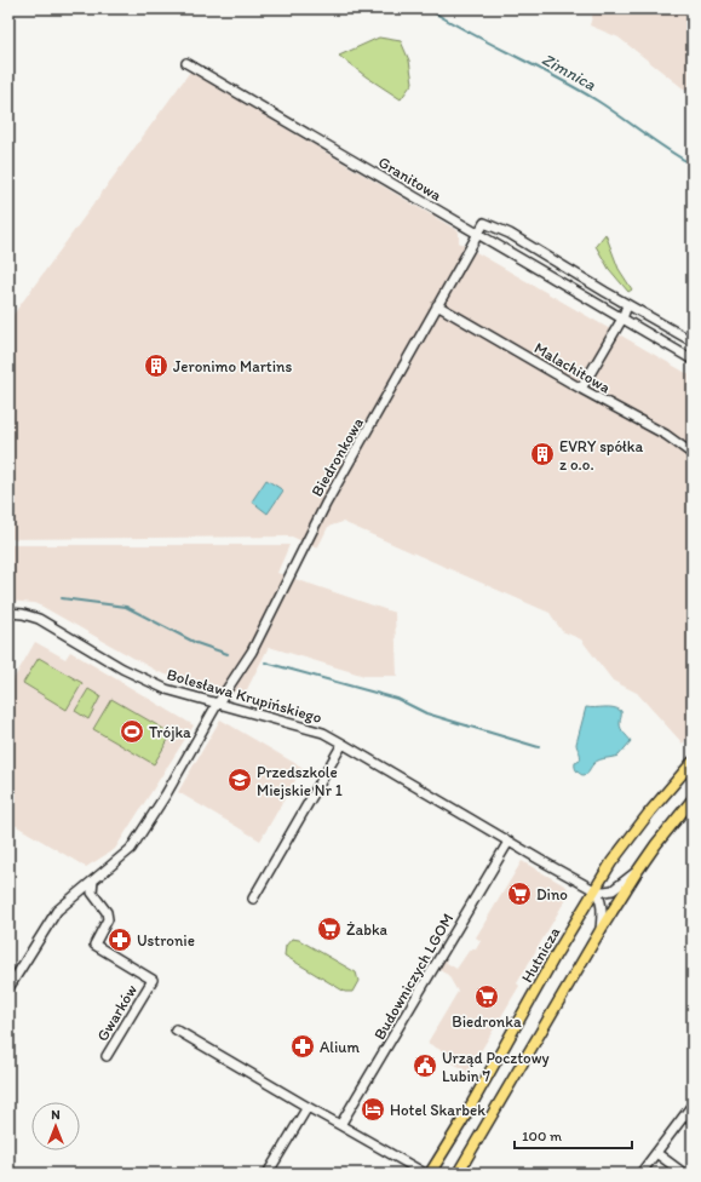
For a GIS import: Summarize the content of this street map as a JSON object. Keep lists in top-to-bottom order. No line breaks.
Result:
{"streets":{"main road":["Hutnicza"],"street":["Granitowa","Malachitowa","Biedronkowa","Bolesława Krupińskiego","Budowniczych LGOM","Gwarków"]},"crossings":[["Granitowa","Biedronkowa"],["Malachitowa","Biedronkowa"],["Biedronkowa","Bolesława Krupińskiego"],["Bolesława Krupińskiego","Hutnicza"],["Bolesława Krupińskiego","Budowniczych LGOM"]],"water":["Zimnica"],"places":{"building":["Jeronimo Martins","EVRY spółka z o.o."],"sports":["Trójka"],"school or university":["Przedszkole Miejskie Nr 1"],"supermarket":["Dino","Żabka","Biedronka"],"pharmacy":["Ustronie","Alium"],"public building":["Urząd Pocztowy Lubin 7"],"hotel":["Hotel Skarbek"]},"scale_bar":"100 m","north":"top"}
